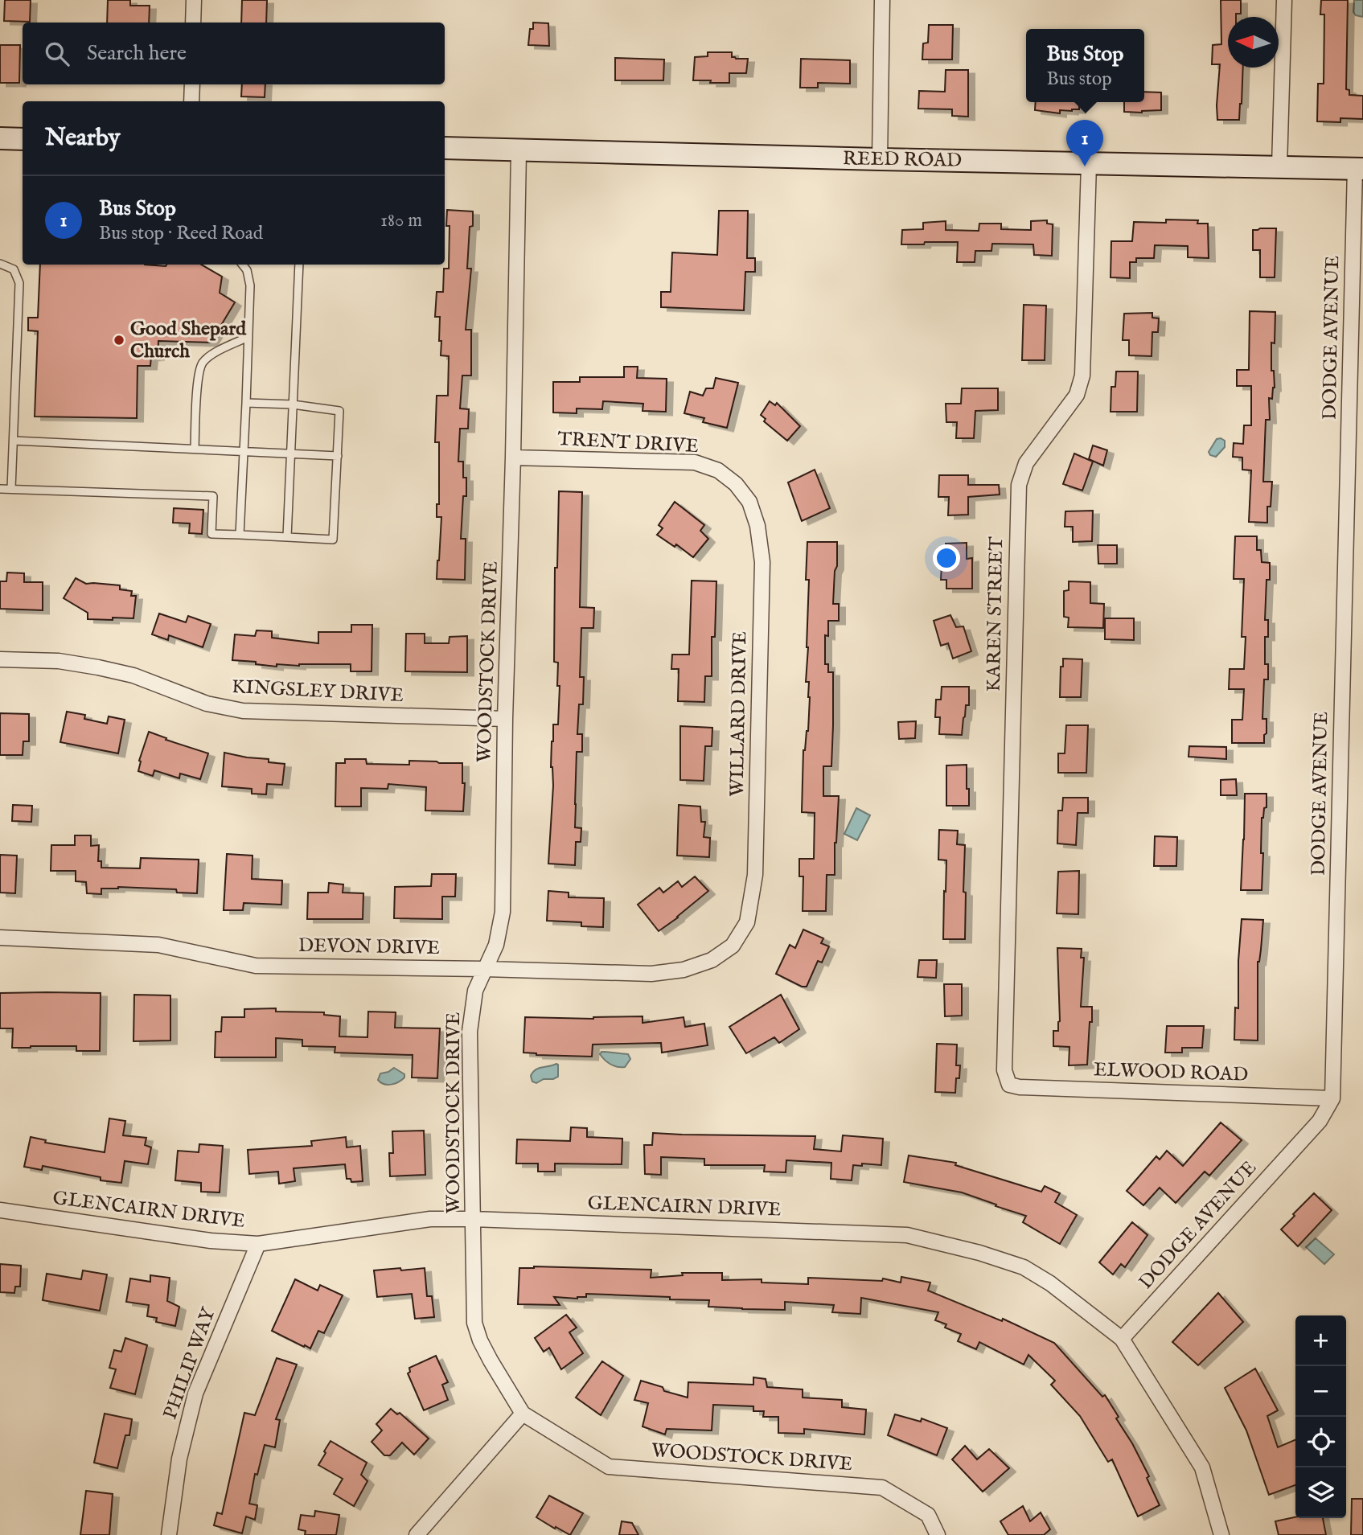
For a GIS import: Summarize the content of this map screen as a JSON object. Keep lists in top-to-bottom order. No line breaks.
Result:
{"streets":{"main road":["REED ROAD"],"street":["DODGE AVENUE","TRENT DRIVE","KAREN STREET","WOODSTOCK DRIVE","KINGSLEY DRIVE","WILLARD DRIVE","DEVON DRIVE","ELWOOD ROAD","GLENCAIRN DRIVE","PHILIP WAY"]},"crossings":[["REED ROAD","DODGE AVENUE"],["REED ROAD","KAREN STREET"],["REED ROAD","WOODSTOCK DRIVE"],["DODGE AVENUE","ELWOOD ROAD"],["DODGE AVENUE","GLENCAIRN DRIVE"],["TRENT DRIVE","WOODSTOCK DRIVE"],["TRENT DRIVE","WILLARD DRIVE"],["KAREN STREET","ELWOOD ROAD"],["WOODSTOCK DRIVE","KINGSLEY DRIVE"],["WOODSTOCK DRIVE","DEVON DRIVE"],["WOODSTOCK DRIVE","GLENCAIRN DRIVE"],["WILLARD DRIVE","DEVON DRIVE"],["GLENCAIRN DRIVE","PHILIP WAY"]],"places":["Good Shepard Church"],"north":"left","page":{"search":"Search here","popup":["Bus Stop","Bus stop"],"heading":"Nearby","pins":"1","list":[{"mark":"1","name":"Bus Stop","note":"Bus stop · Reed Road","value":"180 m"}],"map_buttons":["+","−"]}}
